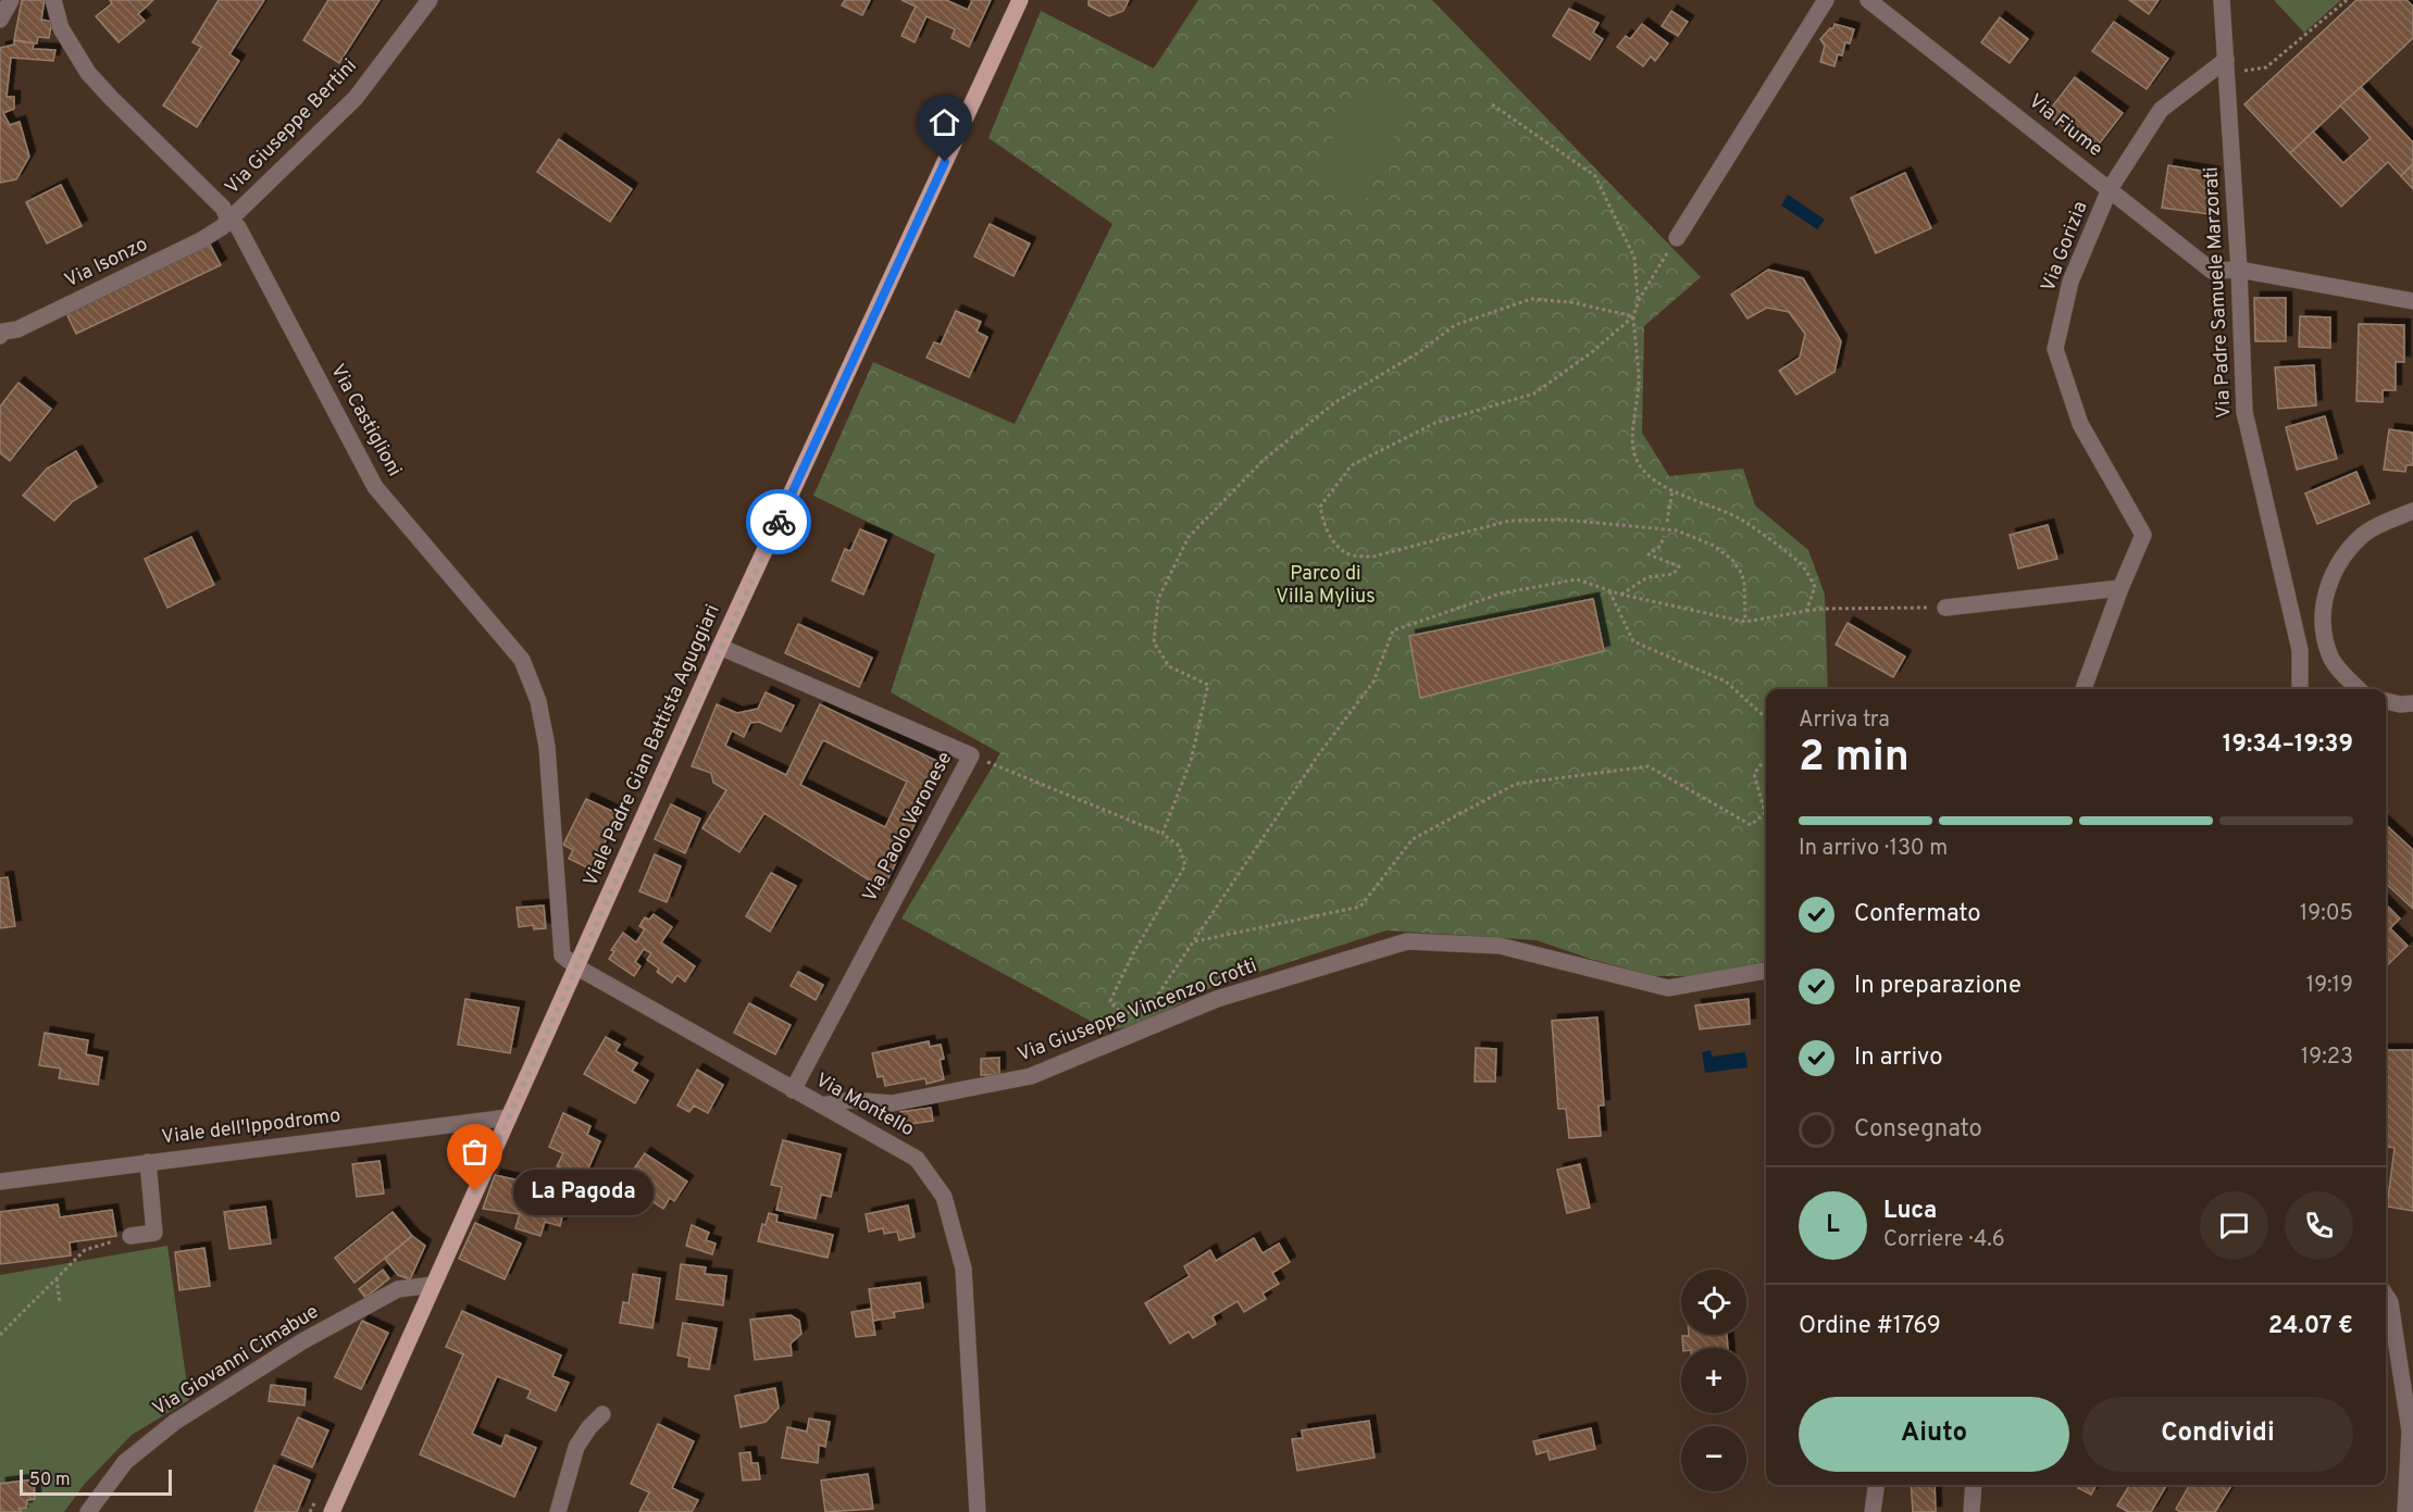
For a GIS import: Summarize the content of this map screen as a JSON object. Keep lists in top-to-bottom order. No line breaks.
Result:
{"streets":{"main road":["Viale Padre Gian Battista Aguggiari"],"street":["Via Fiume","Via Giuseppe Bertini","Via Gorizia","Via Isonzo","Via Padre Samuele Marzorati","Via Castiglioni","Via Paolo Veronese","Via Giuseppe Vincenzo Crotti","Via Montello","Viale dell'Ippodromo","Via Giovanni Cimabue"]},"crossings":[["Via Fiume","Via Gorizia"],["Via Fiume","Via Padre Samuele Marzorati"],["Via Giuseppe Bertini","Via Isonzo"],["Via Giuseppe Bertini","Via Castiglioni"],["Via Gorizia","Via Padre Samuele Marzorati"],["Via Isonzo","Via Castiglioni"],["Via Castiglioni","Viale Padre Gian Battista Aguggiari"],["Via Castiglioni","Via Montello"],["Viale Padre Gian Battista Aguggiari","Via Paolo Veronese"],["Viale Padre Gian Battista Aguggiari","Via Montello"],["Viale Padre Gian Battista Aguggiari","Viale dell'Ippodromo"],["Viale Padre Gian Battista Aguggiari","Via Giovanni Cimabue"],["Via Paolo Veronese","Via Montello"],["Via Giuseppe Vincenzo Crotti","Via Montello"]],"parks":["Parco di Villa Mylius"],"places":["La Pagoda"],"scale_bar":"50 m","page":{"heading":["2 min","Arriva tra","19:34–19:39"],"panel":["Luca","Corriere · 4.6","Ordine #1769","24.07 €"],"bar":"In arrivo · 130 m","list":[["Confermato","19:05"],["In preparazione","19:19"],["In arrivo","19:23"],"Consegnato"],"bubble":"La Pagoda","round":"L","map_buttons":["+","−"],"buttons":["Aiuto","Condividi"],"scale":"50 m"}}
